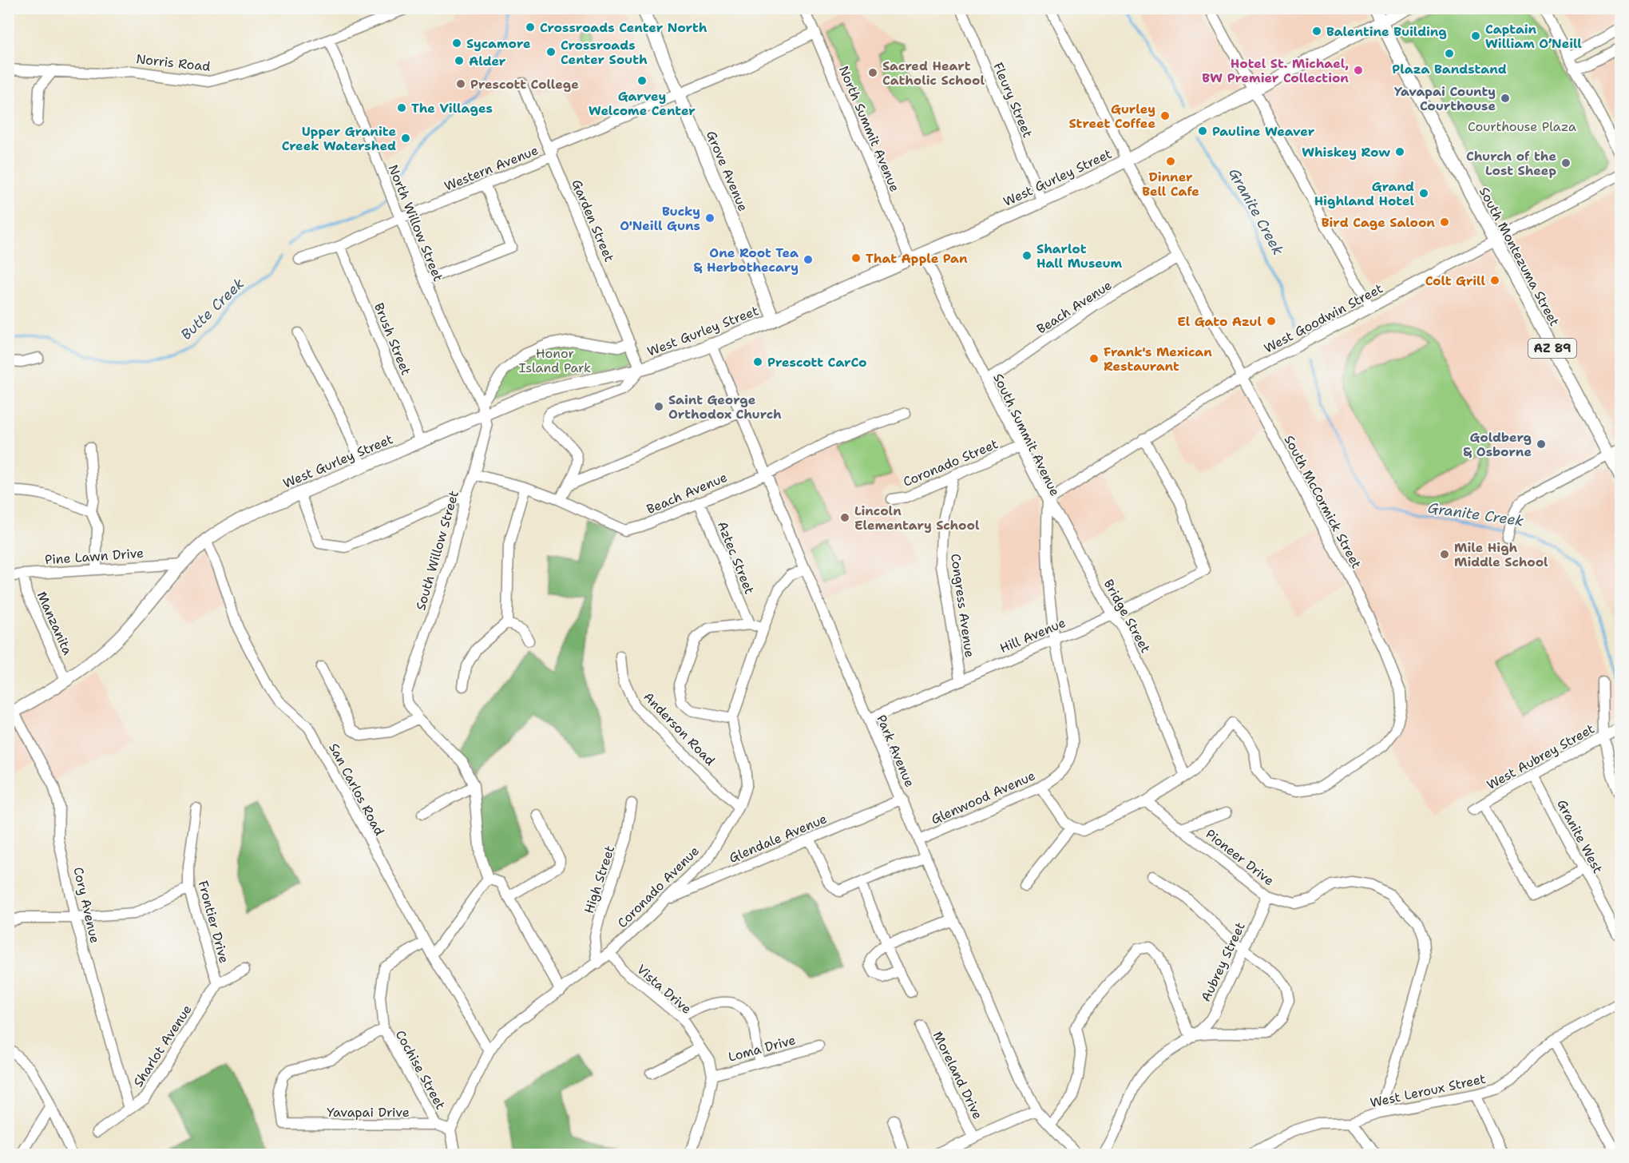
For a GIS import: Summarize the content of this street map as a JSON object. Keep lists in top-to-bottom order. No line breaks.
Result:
{"streets":{"main road":["Grove Avenue","West Gurley Street","South Montezuma Street","AZ 89"],"street":["Norris Road","Fleury Street","North Summit Avenue","Western Avenue","Garden Street","North Willow Street","Beach Avenue","West Goodwin Street","Brush Street","South Summit Avenue","Coronado Street","South McCormick Street","South Willow Street","Pine Lawn Drive","Aztec Street","Congress Avenue","Bridge Street","Manzanita","Hill Avenue","Anderson Road","Park Avenue","West Aubrey Street","San Carlos Road","Glenwood Avenue","Granite West","Glendale Avenue","Pioneer Drive","High Street","Coronado Avenue","Cory Avenue","Frontier Drive","Aubrey Street","Vista Drive","Sharlot Avenue","Loma Drive","Cochise Street","Moreland Drive","West Leroux Street","Yavapai Drive"]},"crossings":[["Norris Road","North Willow Street"],["Fleury Street","West Gurley Street"],["North Summit Avenue","Western Avenue"],["North Summit Avenue","West Gurley Street"],["Western Avenue","Grove Avenue"],["Western Avenue","Garden Street"],["Western Avenue","North Willow Street"],["Western Avenue","Brush Street"],["Grove Avenue","West Gurley Street"],["West Gurley Street","Garden Street"],["West Gurley Street","North Willow Street"],["West Gurley Street","South Montezuma Street"],["West Gurley Street","Brush Street"],["West Gurley Street","AZ 89"],["West Gurley Street","South Summit Avenue"],["West Gurley Street","South McCormick Street"],["West Gurley Street","South Willow Street"],["West Gurley Street","Pine Lawn Drive"],["West Gurley Street","Manzanita"],["West Gurley Street","Park Avenue"],["West Gurley Street","San Carlos Road"],["West Gurley Street","Cory Avenue"],["North Willow Street","South Willow Street"],["South Montezuma Street","West Goodwin Street"],["South Montezuma Street","AZ 89"],["Beach Avenue","South Summit Avenue"],["Beach Avenue","South McCormick Street"],["Beach Avenue","South Willow Street"],["Beach Avenue","Aztec Street"],["Beach Avenue","Park Avenue"],["West Goodwin Street","South Summit Avenue"],["West Goodwin Street","South McCormick Street"],["West Goodwin Street","Bridge Street"],["West Goodwin Street","Hill Avenue"],["South Summit Avenue","Coronado Street"],["South Summit Avenue","Bridge Street"],["South Summit Avenue","Hill Avenue"],["South Summit Avenue","Glenwood Avenue"],["Coronado Street","Congress Avenue"],["South McCormick Street","Bridge Street"],["Pine Lawn Drive","Manzanita"],["Congress Avenue","Hill Avenue"],["Bridge Street","Hill Avenue"],["Hill Avenue","Park Avenue"],["Anderson Road","Coronado Avenue"],["Park Avenue","Glenwood Avenue"],["Park Avenue","Glendale Avenue"],["West Aubrey Street","Granite West"],["San Carlos Road","Coronado Avenue"],["San Carlos Road","Cochise Street"],["Glendale Avenue","Coronado Avenue"],["Pioneer Drive","Aubrey Street"],["Pioneer Drive","West Leroux Street"],["High Street","Coronado Avenue"],["Coronado Avenue","Vista Drive"],["Coronado Avenue","Yavapai Drive"],["Cory Avenue","Sharlot Avenue"],["Frontier Drive","Sharlot Avenue"],["Vista Drive","Loma Drive"],["Cochise Street","Yavapai Drive"]],"water":["Granite Creek","Butte Creek"],"parks":["Courthouse Plaza","Honor Island Park"],"places":["Crossroads Center North","Balentine Building","Captain William O’Neill","Sycamore","Crossroads Center South","Plaza Bandstand","Alder","Hotel St. Michael, BW Premier Collection","Sacred Heart Catholic School","Garvey Welcome Center","Prescott College","Yavapai County Courthouse","The Villages","Gurley Street Coffee","Pauline Weaver","Upper Granite Creek Watershed","Whiskey Row","Dinner Bell Cafe","Church of the Lost Sheep","Grand Highland Hotel","Bucky O'Neill Guns","Bird Cage Saloon","Sharlot Hall Museum","That Apple Pan","One Root Tea & Herbothecary","Colt Grill","El Gato Azul","Frank's Mexican Restaurant","Prescott CarCo","Saint George Orthodox Church","Goldberg & Osborne","Lincoln Elementary School","Mile High Middle School"]}
